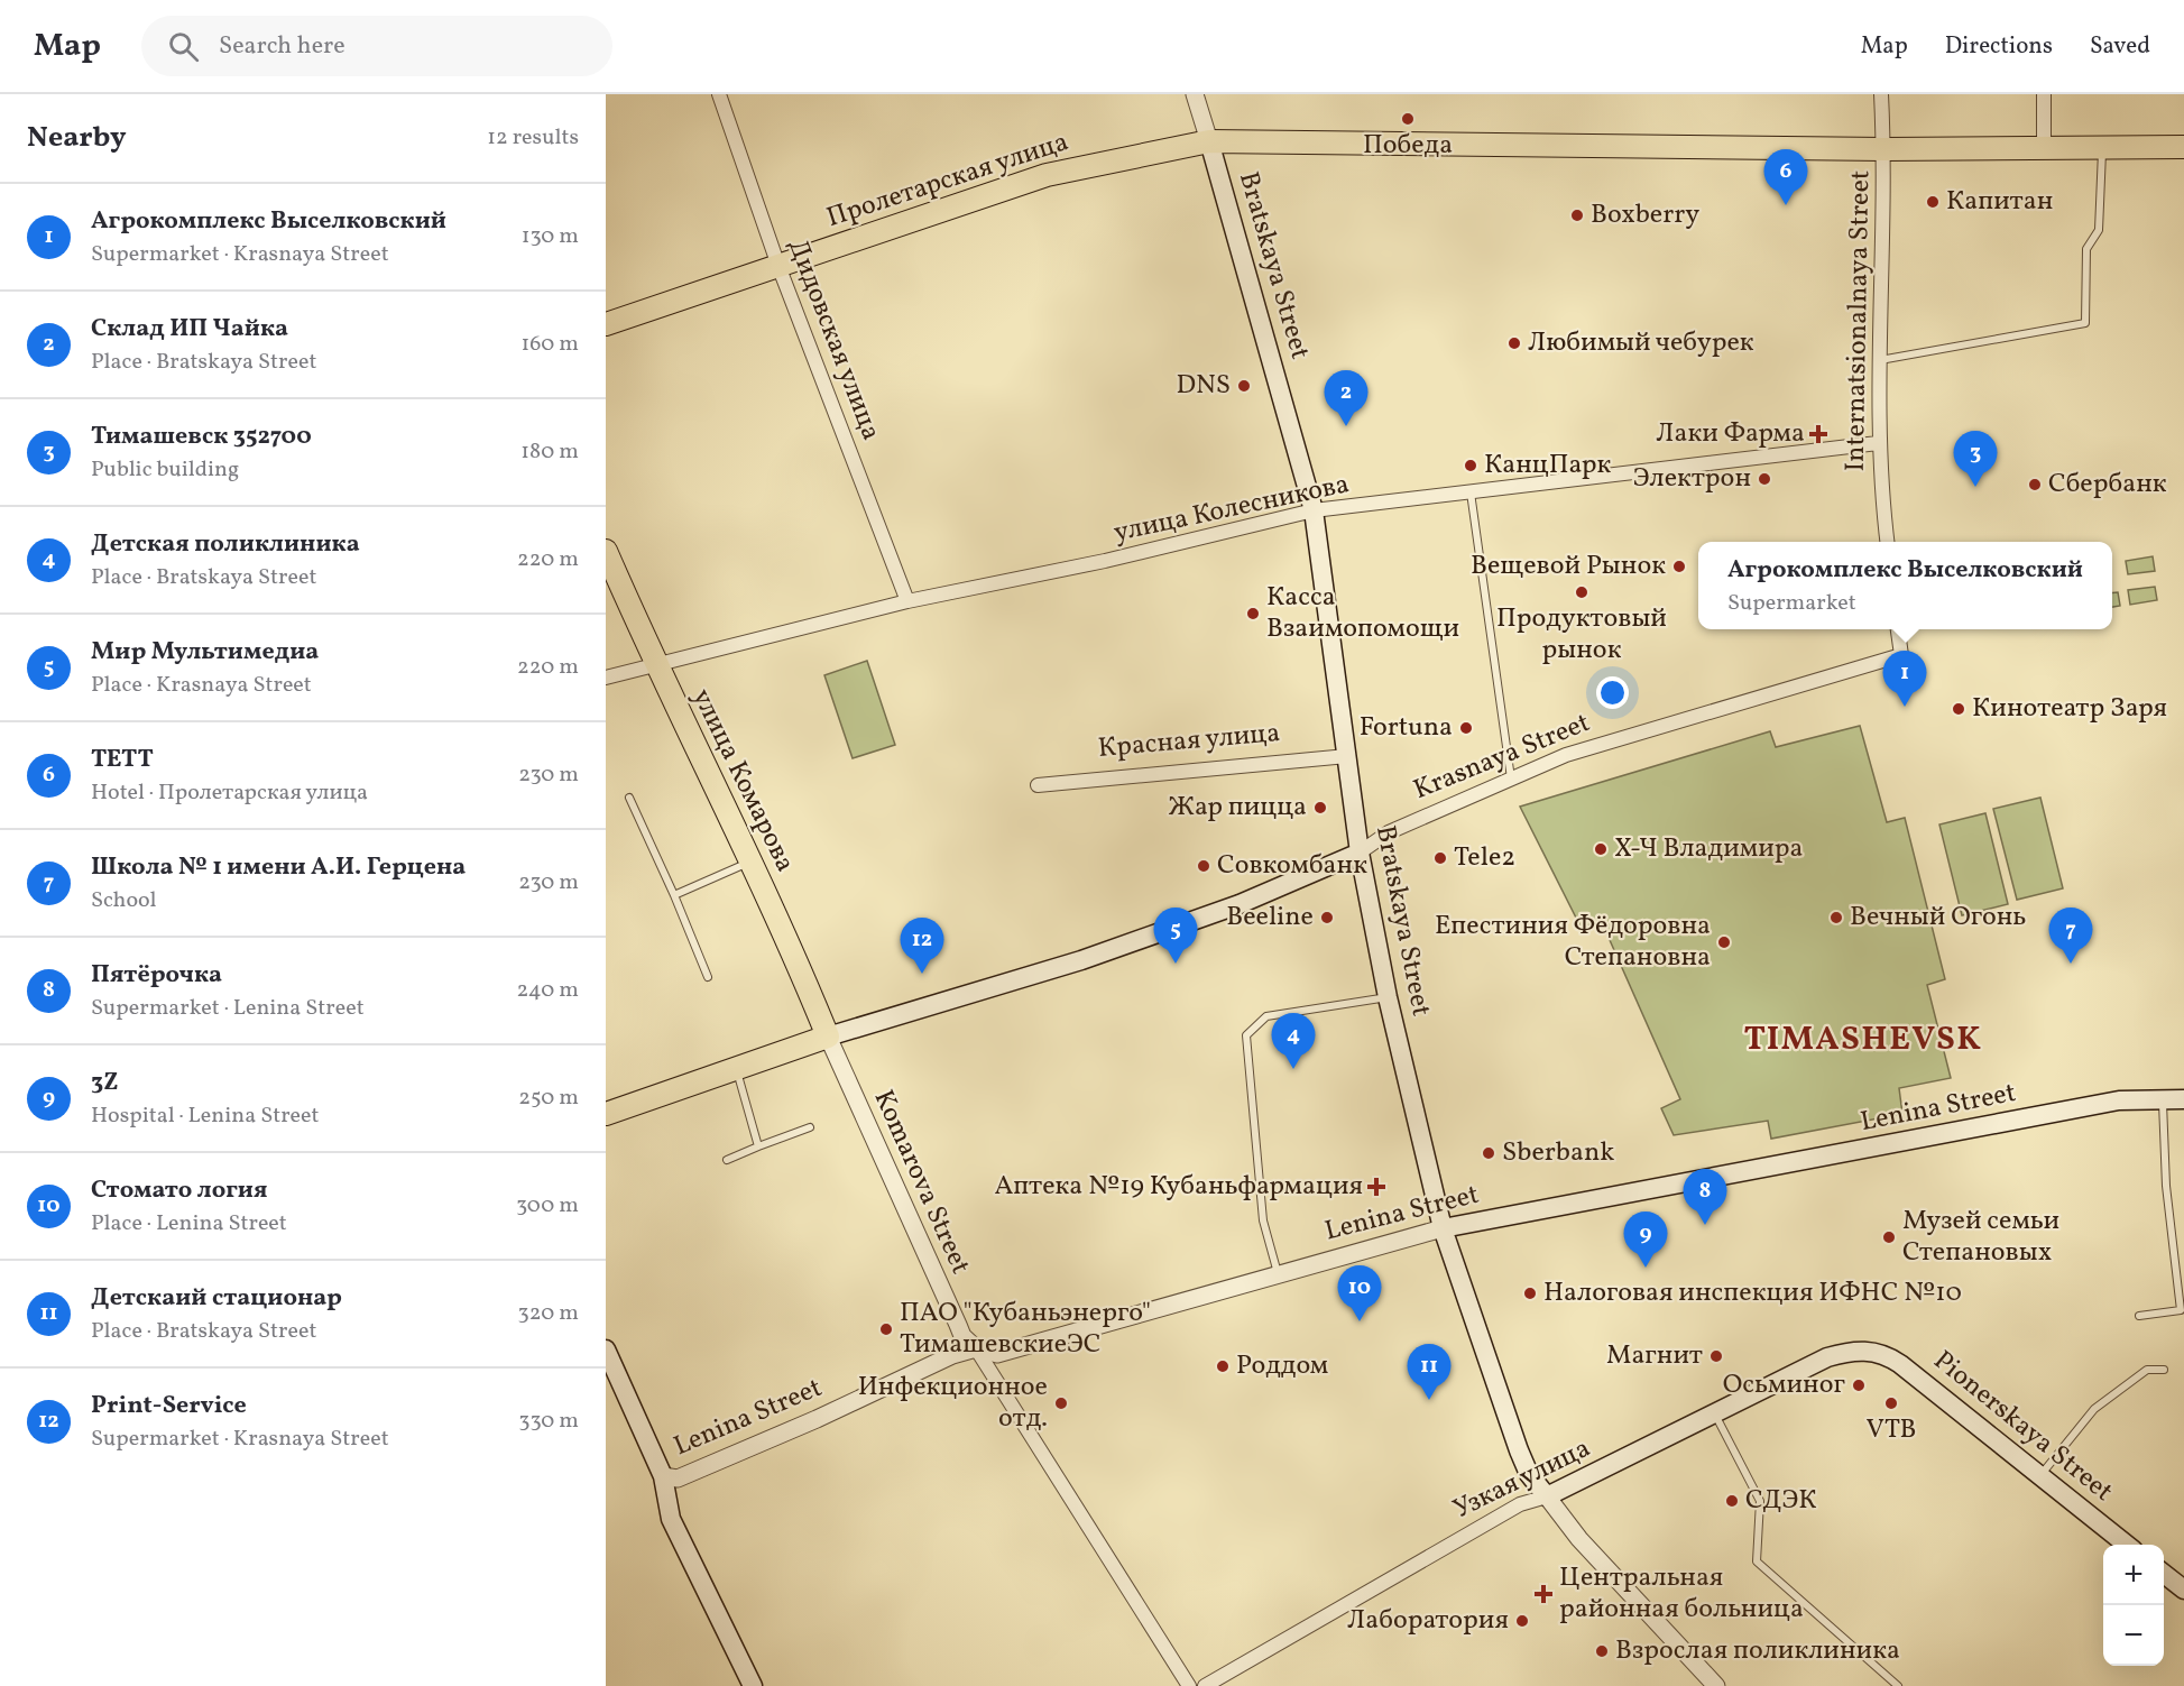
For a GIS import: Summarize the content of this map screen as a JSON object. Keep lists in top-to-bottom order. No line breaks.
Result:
{"streets":{"main road":["Пролетарская улица","Bratskaya Street","Krasnaya Street","улица Комарова","Lenina Street","Pionerskaya Street","Узкая улица"],"street":["Internatsionalnaya Street","Дидовская улица","улица Колесникова","Красная улица","Komarova Street"]},"crossings":[["Пролетарская улица","Bratskaya Street"],["Пролетарская улица","Internatsionalnaya Street"],["Пролетарская улица","Дидовская улица"],["Bratskaya Street","улица Колесникова"],["Bratskaya Street","Красная улица"],["Bratskaya Street","Krasnaya Street"],["Bratskaya Street","Lenina Street"],["Bratskaya Street","Узкая улица"],["Internatsionalnaya Street","улица Колесникова"],["Дидовская улица","улица Колесникова"],["улица Колесникова","улица Комарова"],["Krasnaya Street","улица Комарова"],["Krasnaya Street","Komarova Street"],["улица Комарова","Komarova Street"],["Lenina Street","Komarova Street"],["Pionerskaya Street","Узкая улица"]],"districts":["TIMASHEVSK"],"places":{"other":["Победа","Капитан","Boxberry","Любимый чебурек","DNS","КанцПарк","Электрон","Сбербанк","Вещевой Рынок","Продуктовый рынок","Касса Взаимопомощи","Кинотеатр Заря","Fortuna","Жар пицца","Х-Ч Владимира","Tele2","Совкомбанк","Beeline","Вечный Огонь","Епестиния Фёдоровна Степановна","Sberbank","Музей семьи Степановых","Налоговая инспекция ИФНС №10","ПАО \"Кубаньэнерго\" ТимашевскиеЭС","Магнит","Роддом","Осьминог","Инфекционное отд.","VTB","СДЭК","Лаборатория","Взрослая поликлиника"],"health":["Лаки Фарма","Аптека №19 Кубаньфармация","Центральная районная больница"]},"page":{"header":"Map","search":"Search here","nav":["Map","Directions","Saved"],"heading":["Nearby","12 results"],"pins":["6","2","3","1","5","7","12","4","8","9","10","11"],"list":[{"mark":"1","name":"Агрокомплекс Выселковский","note":"Supermarket · Krasnaya Street","value":"130 m"},{"mark":"2","name":"Склад ИП Чайка","note":"Place · Bratskaya Street","value":"160 m"},{"mark":"3","name":"Тимашевск 352700","note":"Public building","value":"180 m"},{"mark":"4","name":"Детская поликлиника","note":"Place · Bratskaya Street","value":"220 m"},{"mark":"5","name":"Мир Мультимедиа","note":"Place · Krasnaya Street","value":"220 m"},{"mark":"6","name":"ТЕТТ","note":"Hotel · Пролетарская улица","value":"230 m"},{"mark":"7","name":"Школа № 1 имени А.И. Герцена","note":"School","value":"230 m"},{"mark":"8","name":"Пятёрочка","note":"Supermarket · Lenina Street","value":"240 m"},{"mark":"9","name":"3Z","note":"Hospital · Lenina Street","value":"250 m"},{"mark":"10","name":"Стомато логия","note":"Place · Lenina Street","value":"300 m"},{"mark":"11","name":"Детскаий стационар","note":"Place · Bratskaya Street","value":"320 m"},{"mark":"12","name":"Print-Service","note":"Supermarket · Krasnaya Street","value":"330 m"}],"popup":["Агрокомплекс Выселковский","Supermarket"],"map_buttons":["+","−"]}}
